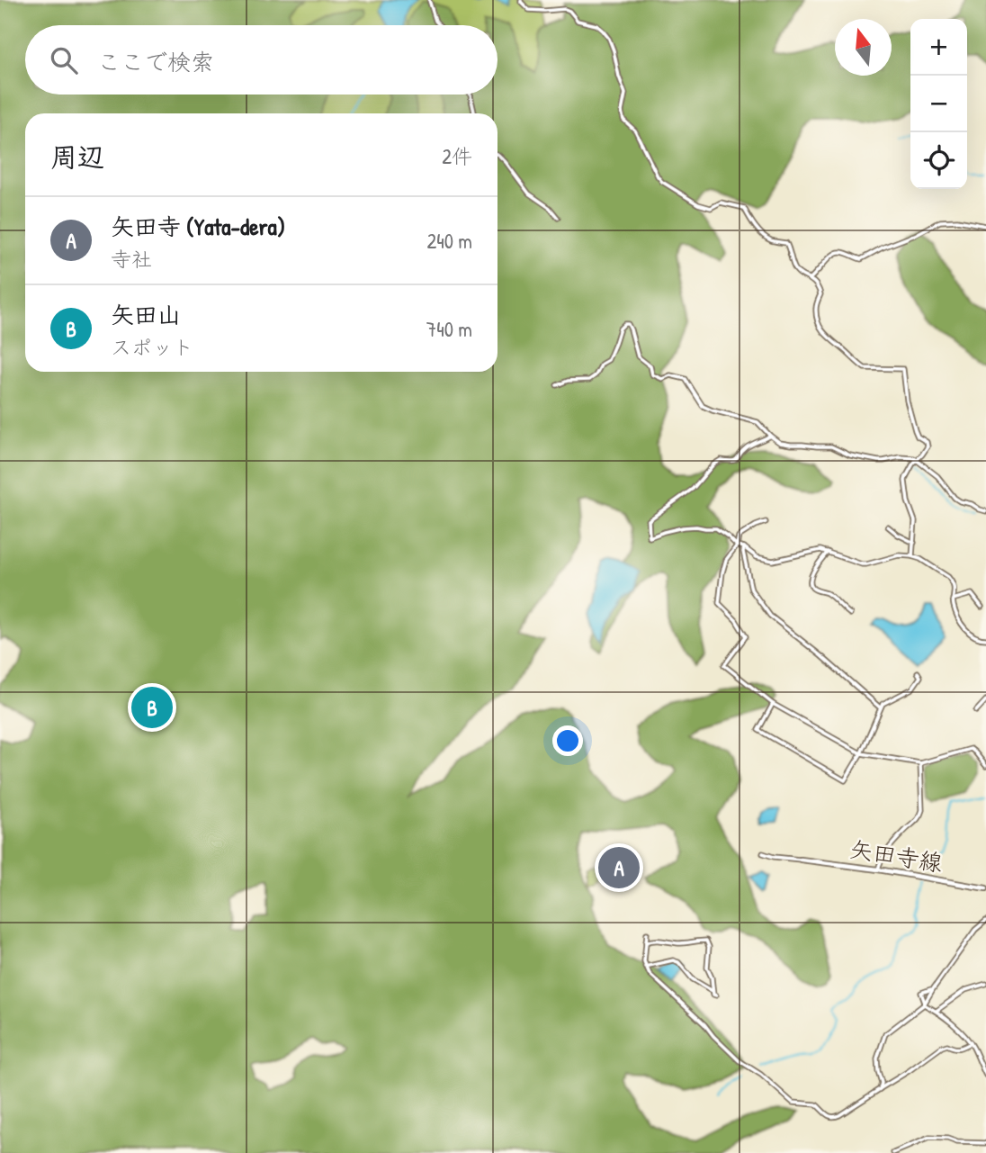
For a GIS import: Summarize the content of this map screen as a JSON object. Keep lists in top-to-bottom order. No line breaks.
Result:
{"streets":{"main road":["矢田寺線"]},"north":"top","page":{"map_buttons":["+","−"],"search":"ここで検索","heading":["周辺","2件"],"list":[{"mark":"A","name":"矢田寺 (Yata-dera)","note":"寺社","value":"240 m"},{"mark":"B","name":"矢田山","note":"スポット","value":"740 m"}],"pins":["B","A"]}}
